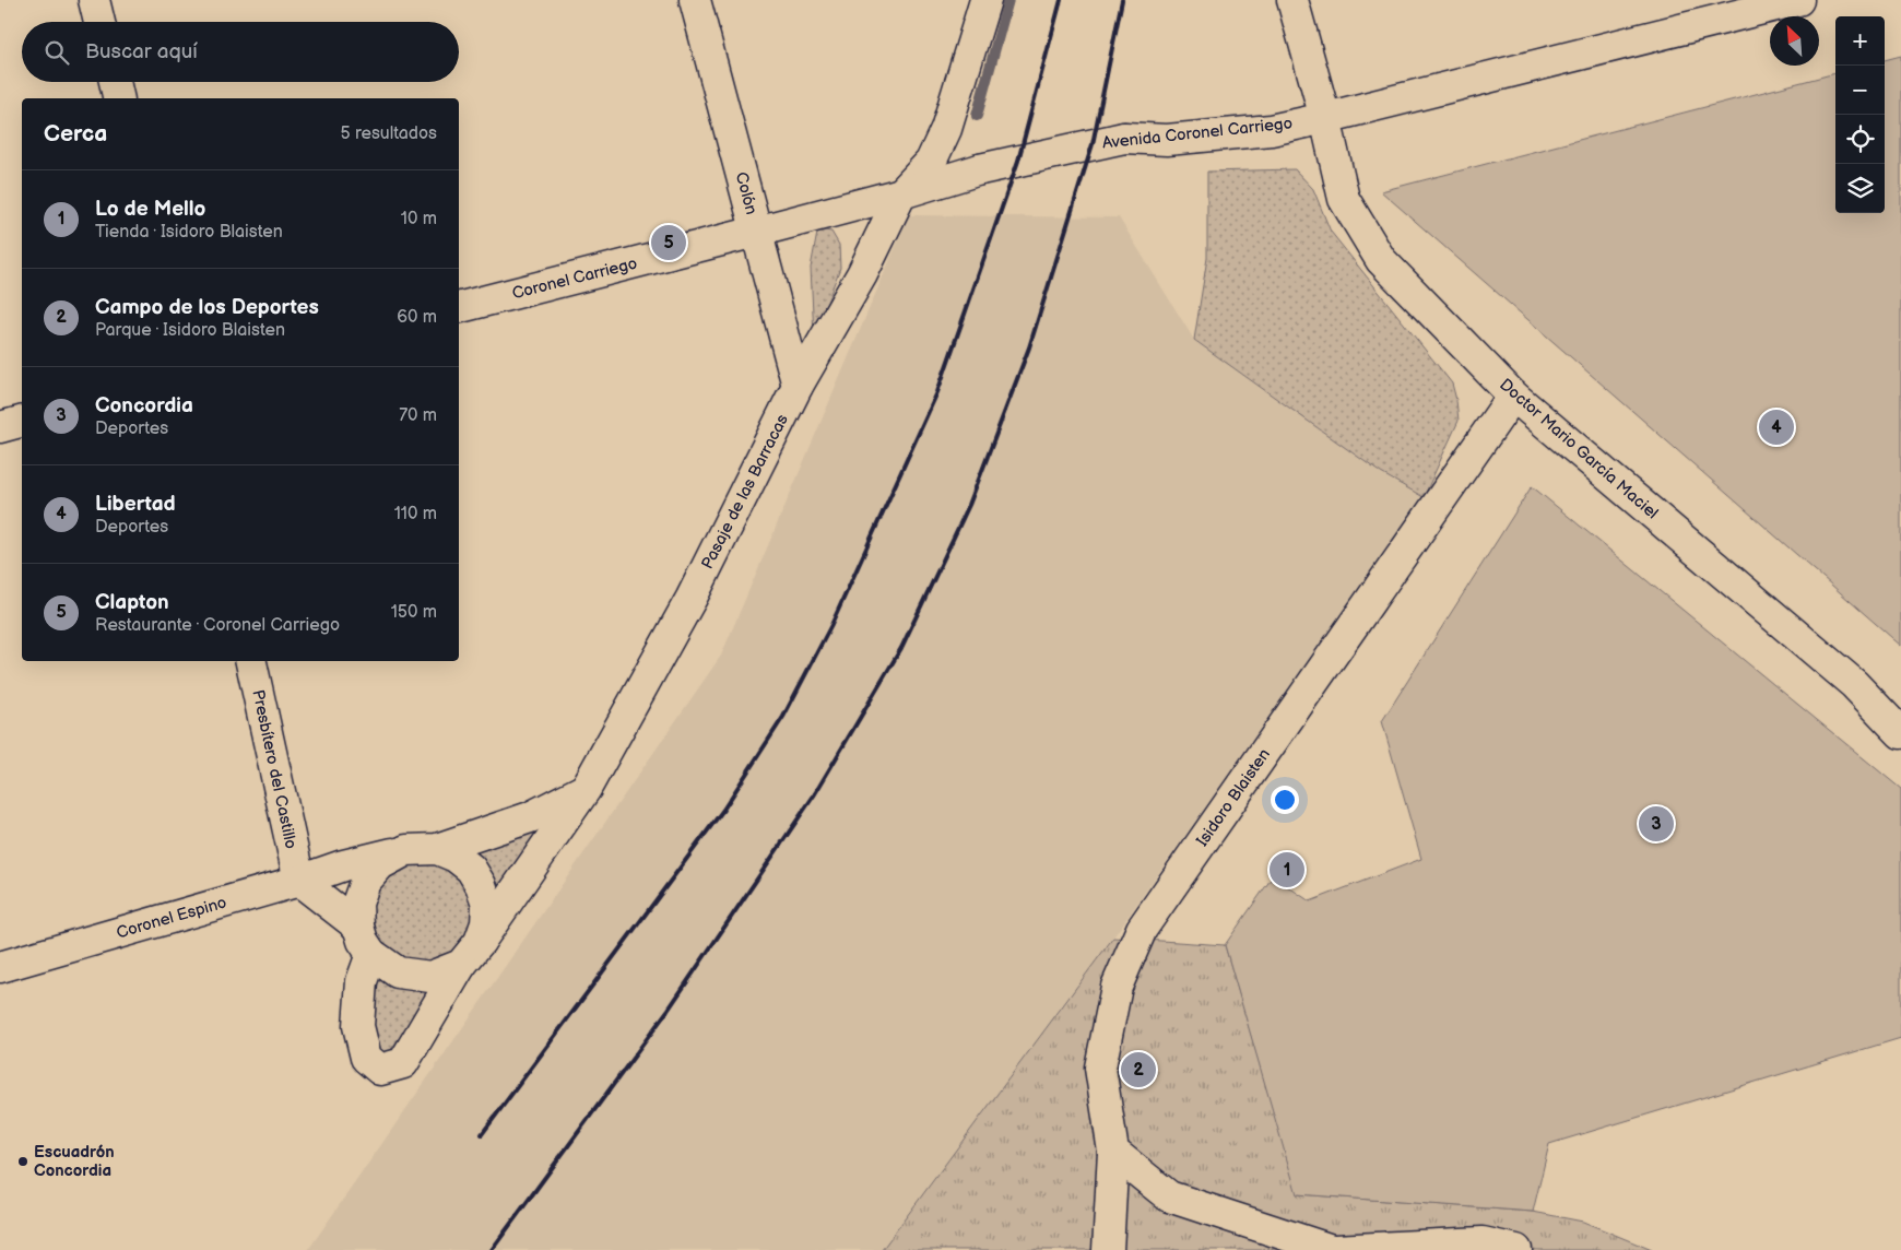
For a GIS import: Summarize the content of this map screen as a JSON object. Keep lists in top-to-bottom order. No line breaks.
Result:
{"streets":{"street":["Avenida Coronel Carriego","Colón","Coronel Carriego","Doctor Mario García Maciel","Pasaje de las Barracas","Presbítero del Castillo","Isidoro Blaisten","Coronel Espino"]},"crossings":[["Avenida Coronel Carriego","Colón"],["Avenida Coronel Carriego","Coronel Carriego"],["Avenida Coronel Carriego","Doctor Mario García Maciel"],["Avenida Coronel Carriego","Pasaje de las Barracas"],["Colón","Coronel Carriego"],["Colón","Pasaje de las Barracas"],["Doctor Mario García Maciel","Isidoro Blaisten"],["Pasaje de las Barracas","Presbítero del Castillo"],["Pasaje de las Barracas","Coronel Espino"],["Presbítero del Castillo","Coronel Espino"]],"places":["Escuadrón Concordia"],"north":"top left","page":{"map_buttons":["+","−"],"search":"Buscar aquí","heading":["Cerca","5 resultados"],"list":[{"mark":"1","name":"Lo de Mello","note":"Tienda · Isidoro Blaisten","value":"10 m"},{"mark":"2","name":"Campo de los Deportes","note":"Parque · Isidoro Blaisten","value":"60 m"},{"mark":"3","name":"Concordia","note":"Deportes","value":"70 m"},{"mark":"4","name":"Libertad","note":"Deportes","value":"110 m"},{"mark":"5","name":"Clapton","note":"Restaurante · Coronel Carriego","value":"150 m"}],"pins":["5","4","3","1","2"]}}
